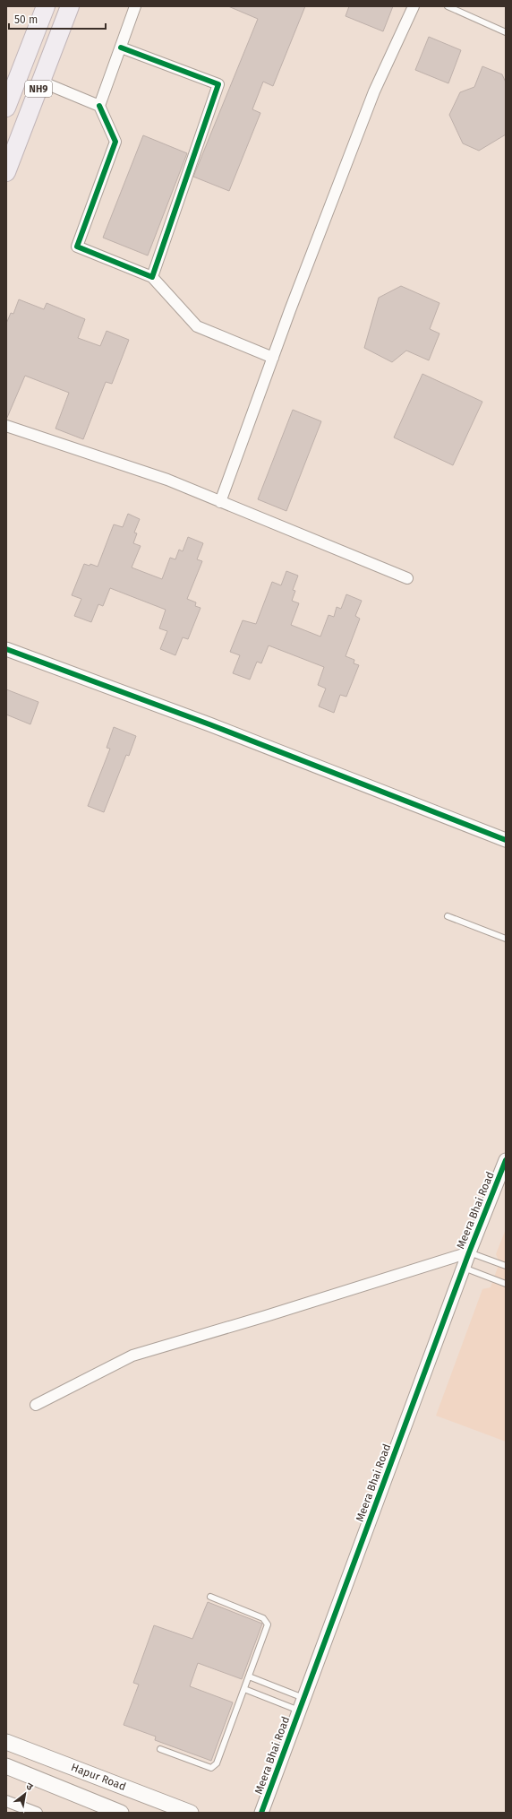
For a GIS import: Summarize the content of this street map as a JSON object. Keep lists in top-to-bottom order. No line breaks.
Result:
{"streets":{"highway":["NH9"],"main road":["Hapur Road"],"street":["Meera Bhai Road"]},"scale_bar":"50 m","north":"top right"}
